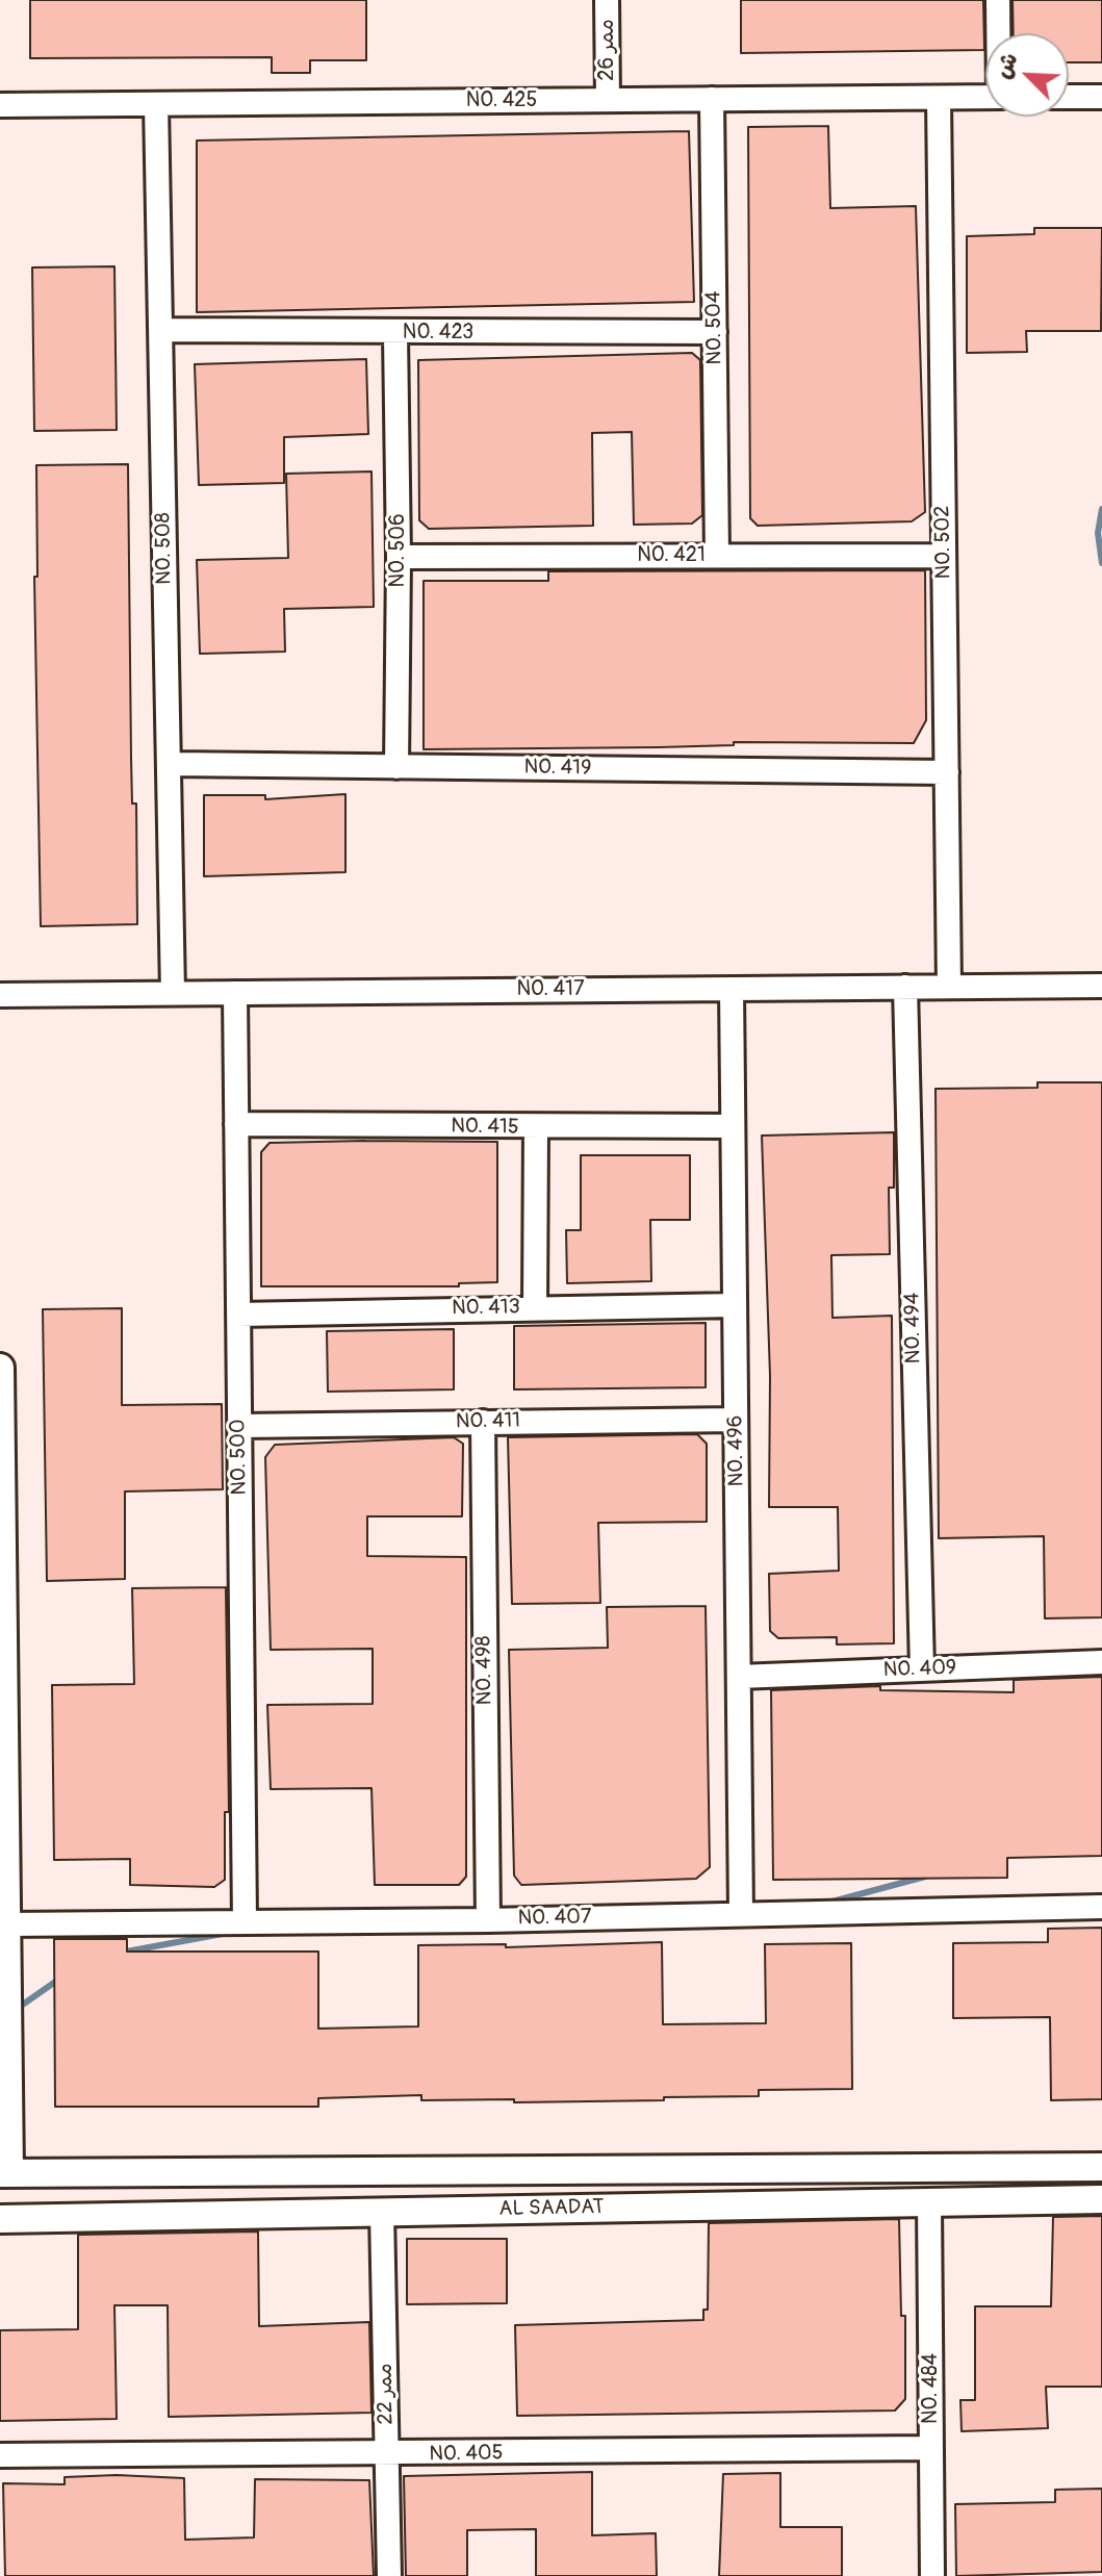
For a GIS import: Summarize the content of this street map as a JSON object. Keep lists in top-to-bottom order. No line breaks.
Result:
{"streets":{"street":["ممر 26","NO. 425","NO. 504","NO. 423","NO. 502","NO. 508","NO. 506","NO. 421","NO. 419","NO. 417","NO. 415","NO. 413","NO. 494","NO. 411","NO. 496","NO. 500","NO. 409","NO. 498","NO. 407","AL SAADAT","NO. 484","ممر 22","NO. 405"]},"crossings":[["ممر 26","NO. 425"],["NO. 425","NO. 504"],["NO. 425","NO. 502"],["NO. 425","NO. 508"],["NO. 504","NO. 423"],["NO. 504","NO. 421"],["NO. 423","NO. 508"],["NO. 423","NO. 506"],["NO. 502","NO. 421"],["NO. 502","NO. 419"],["NO. 502","NO. 417"],["NO. 508","NO. 419"],["NO. 508","NO. 417"],["NO. 506","NO. 421"],["NO. 506","NO. 419"],["NO. 417","NO. 494"],["NO. 417","NO. 496"],["NO. 417","NO. 500"],["NO. 415","NO. 496"],["NO. 415","NO. 500"],["NO. 413","NO. 496"],["NO. 413","NO. 500"],["NO. 494","NO. 409"],["NO. 411","NO. 496"],["NO. 411","NO. 500"],["NO. 411","NO. 498"],["NO. 496","NO. 409"],["NO. 496","NO. 407"],["NO. 500","NO. 407"],["NO. 498","NO. 407"],["AL SAADAT","NO. 484"],["AL SAADAT","ممر 22"],["NO. 484","NO. 405"],["ممر 22","NO. 405"]],"north":"top left"}
